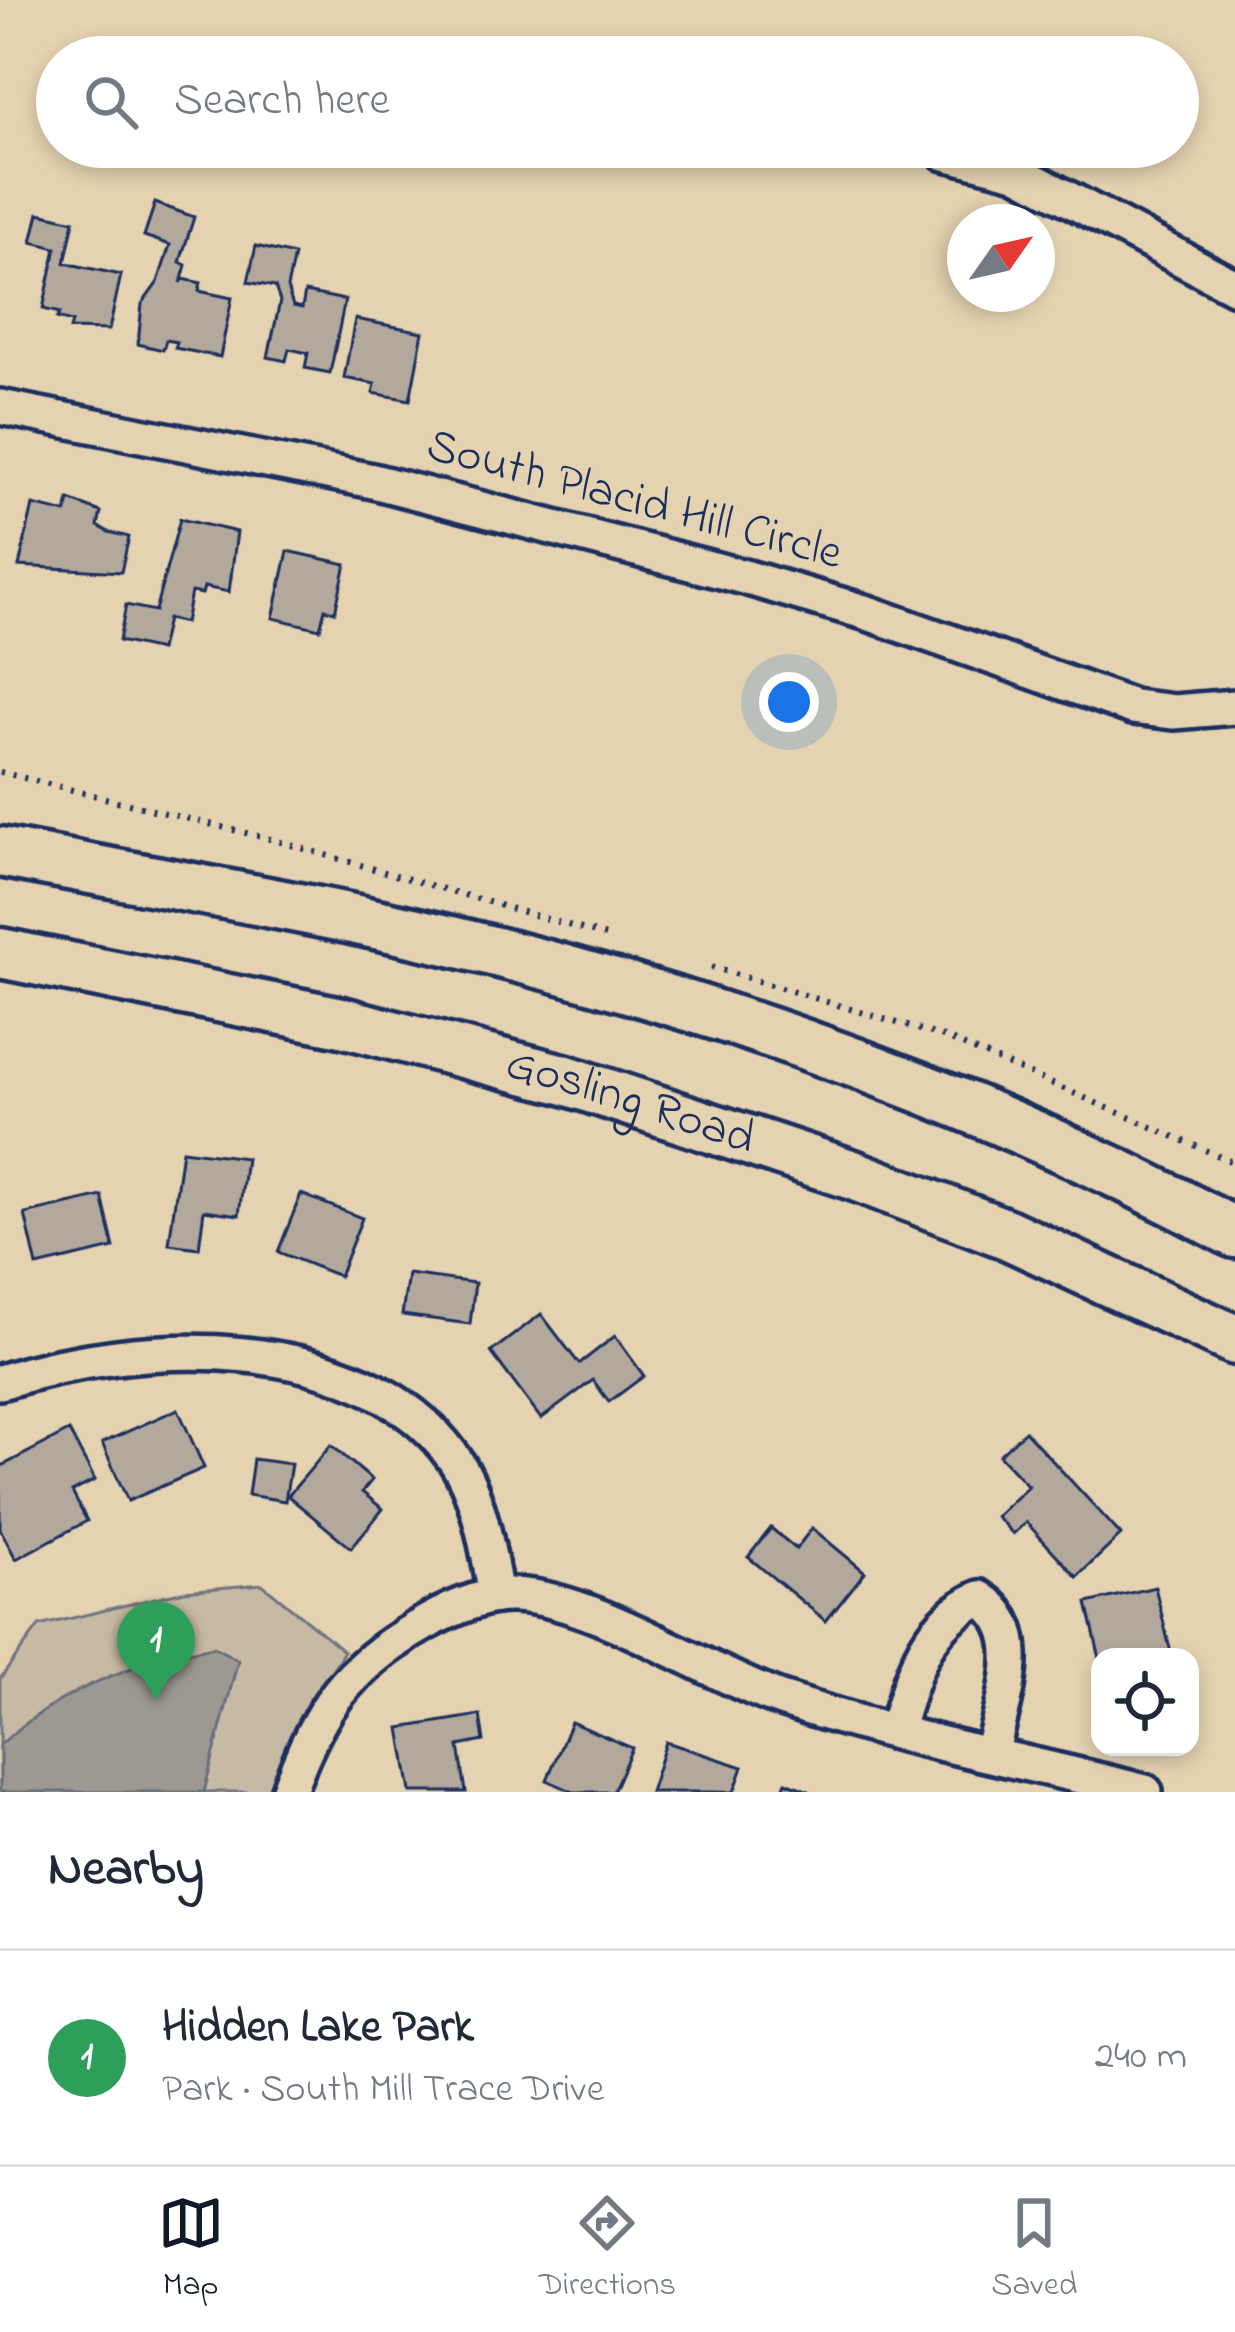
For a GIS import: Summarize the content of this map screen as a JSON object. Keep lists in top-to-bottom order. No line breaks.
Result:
{"streets":{"main road":["Gosling Road"],"street":["South Placid Hill Circle"]},"north":"top right","page":{"search":"Search here","pins":"1","heading":"Nearby","list":[{"mark":"1","name":"Hidden Lake Park","note":"Park · South Mill Trace Drive","value":"240 m"}],"nav":["Map","Directions","Saved"]}}
